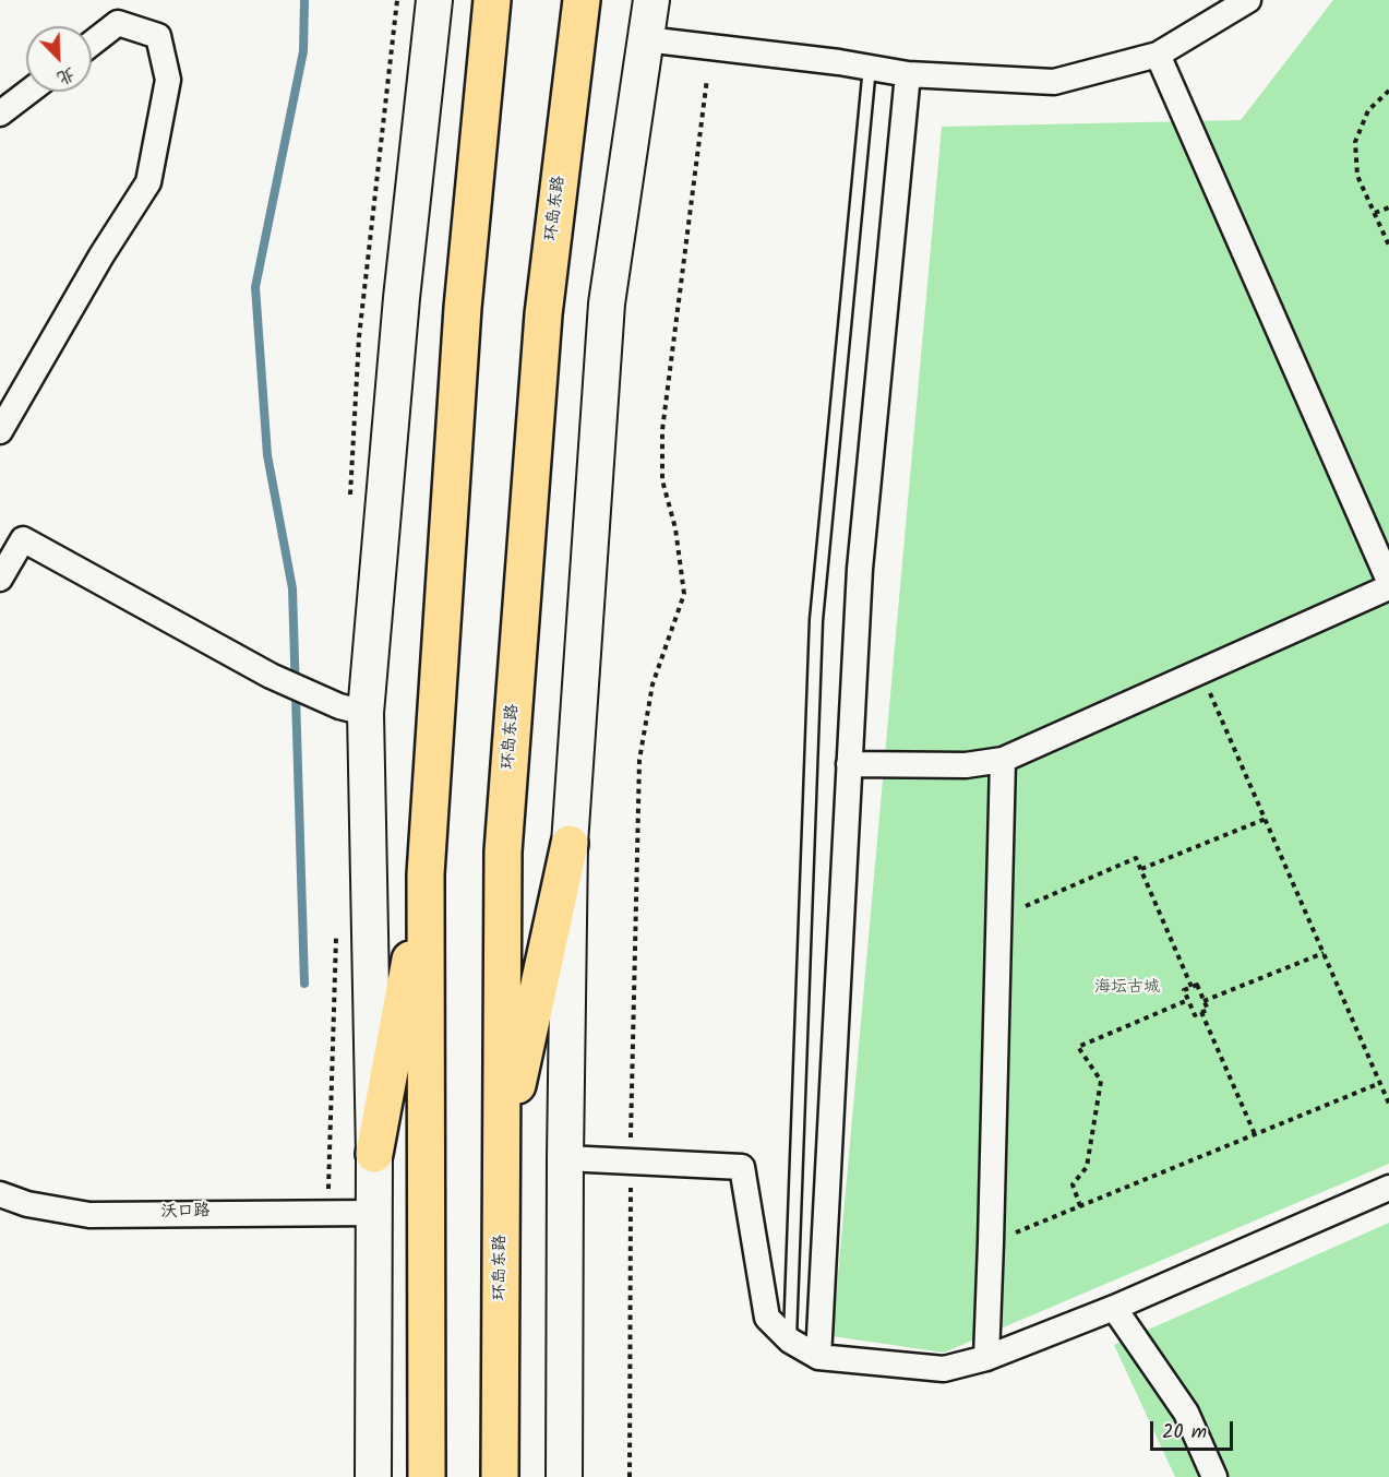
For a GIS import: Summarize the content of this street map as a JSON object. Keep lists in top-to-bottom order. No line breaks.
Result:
{"streets":{"main road":["环岛东路"],"street":["沃口路"]},"parks":["海坛古城"],"scale_bar":"20 m","north":"bottom right"}
